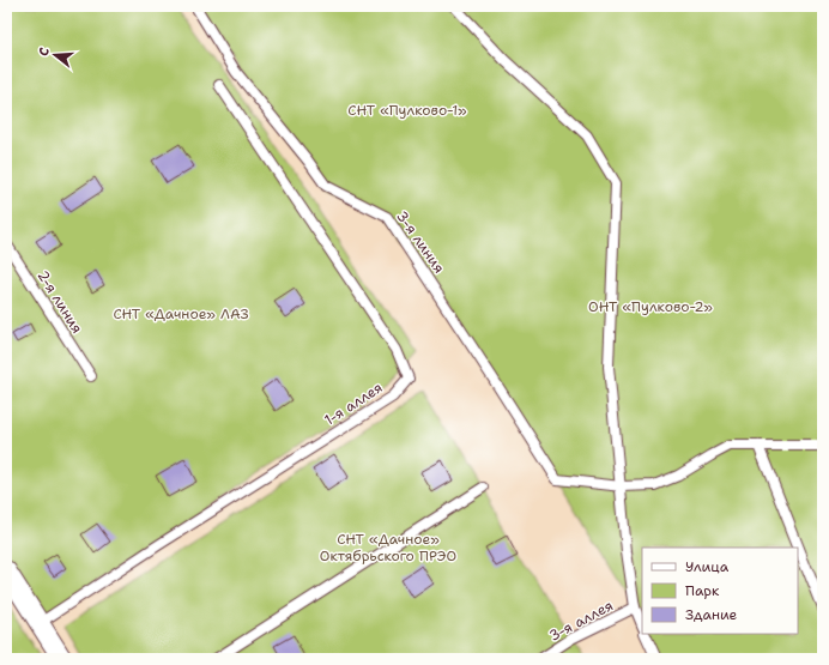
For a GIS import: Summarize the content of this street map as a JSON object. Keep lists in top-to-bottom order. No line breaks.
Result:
{"streets":{"lane":["3-я линия","2-я линия","1-я аллея","3-я аллея"]},"parks":["СНТ «Пулково-1»","ОНТ «Пулково-2»","СНТ «Дачное» ЛАЗ","СНТ «Дачное» Октябрьского ПРЭО"],"legend":["Улица","Парк","Здание"],"north":"left"}
